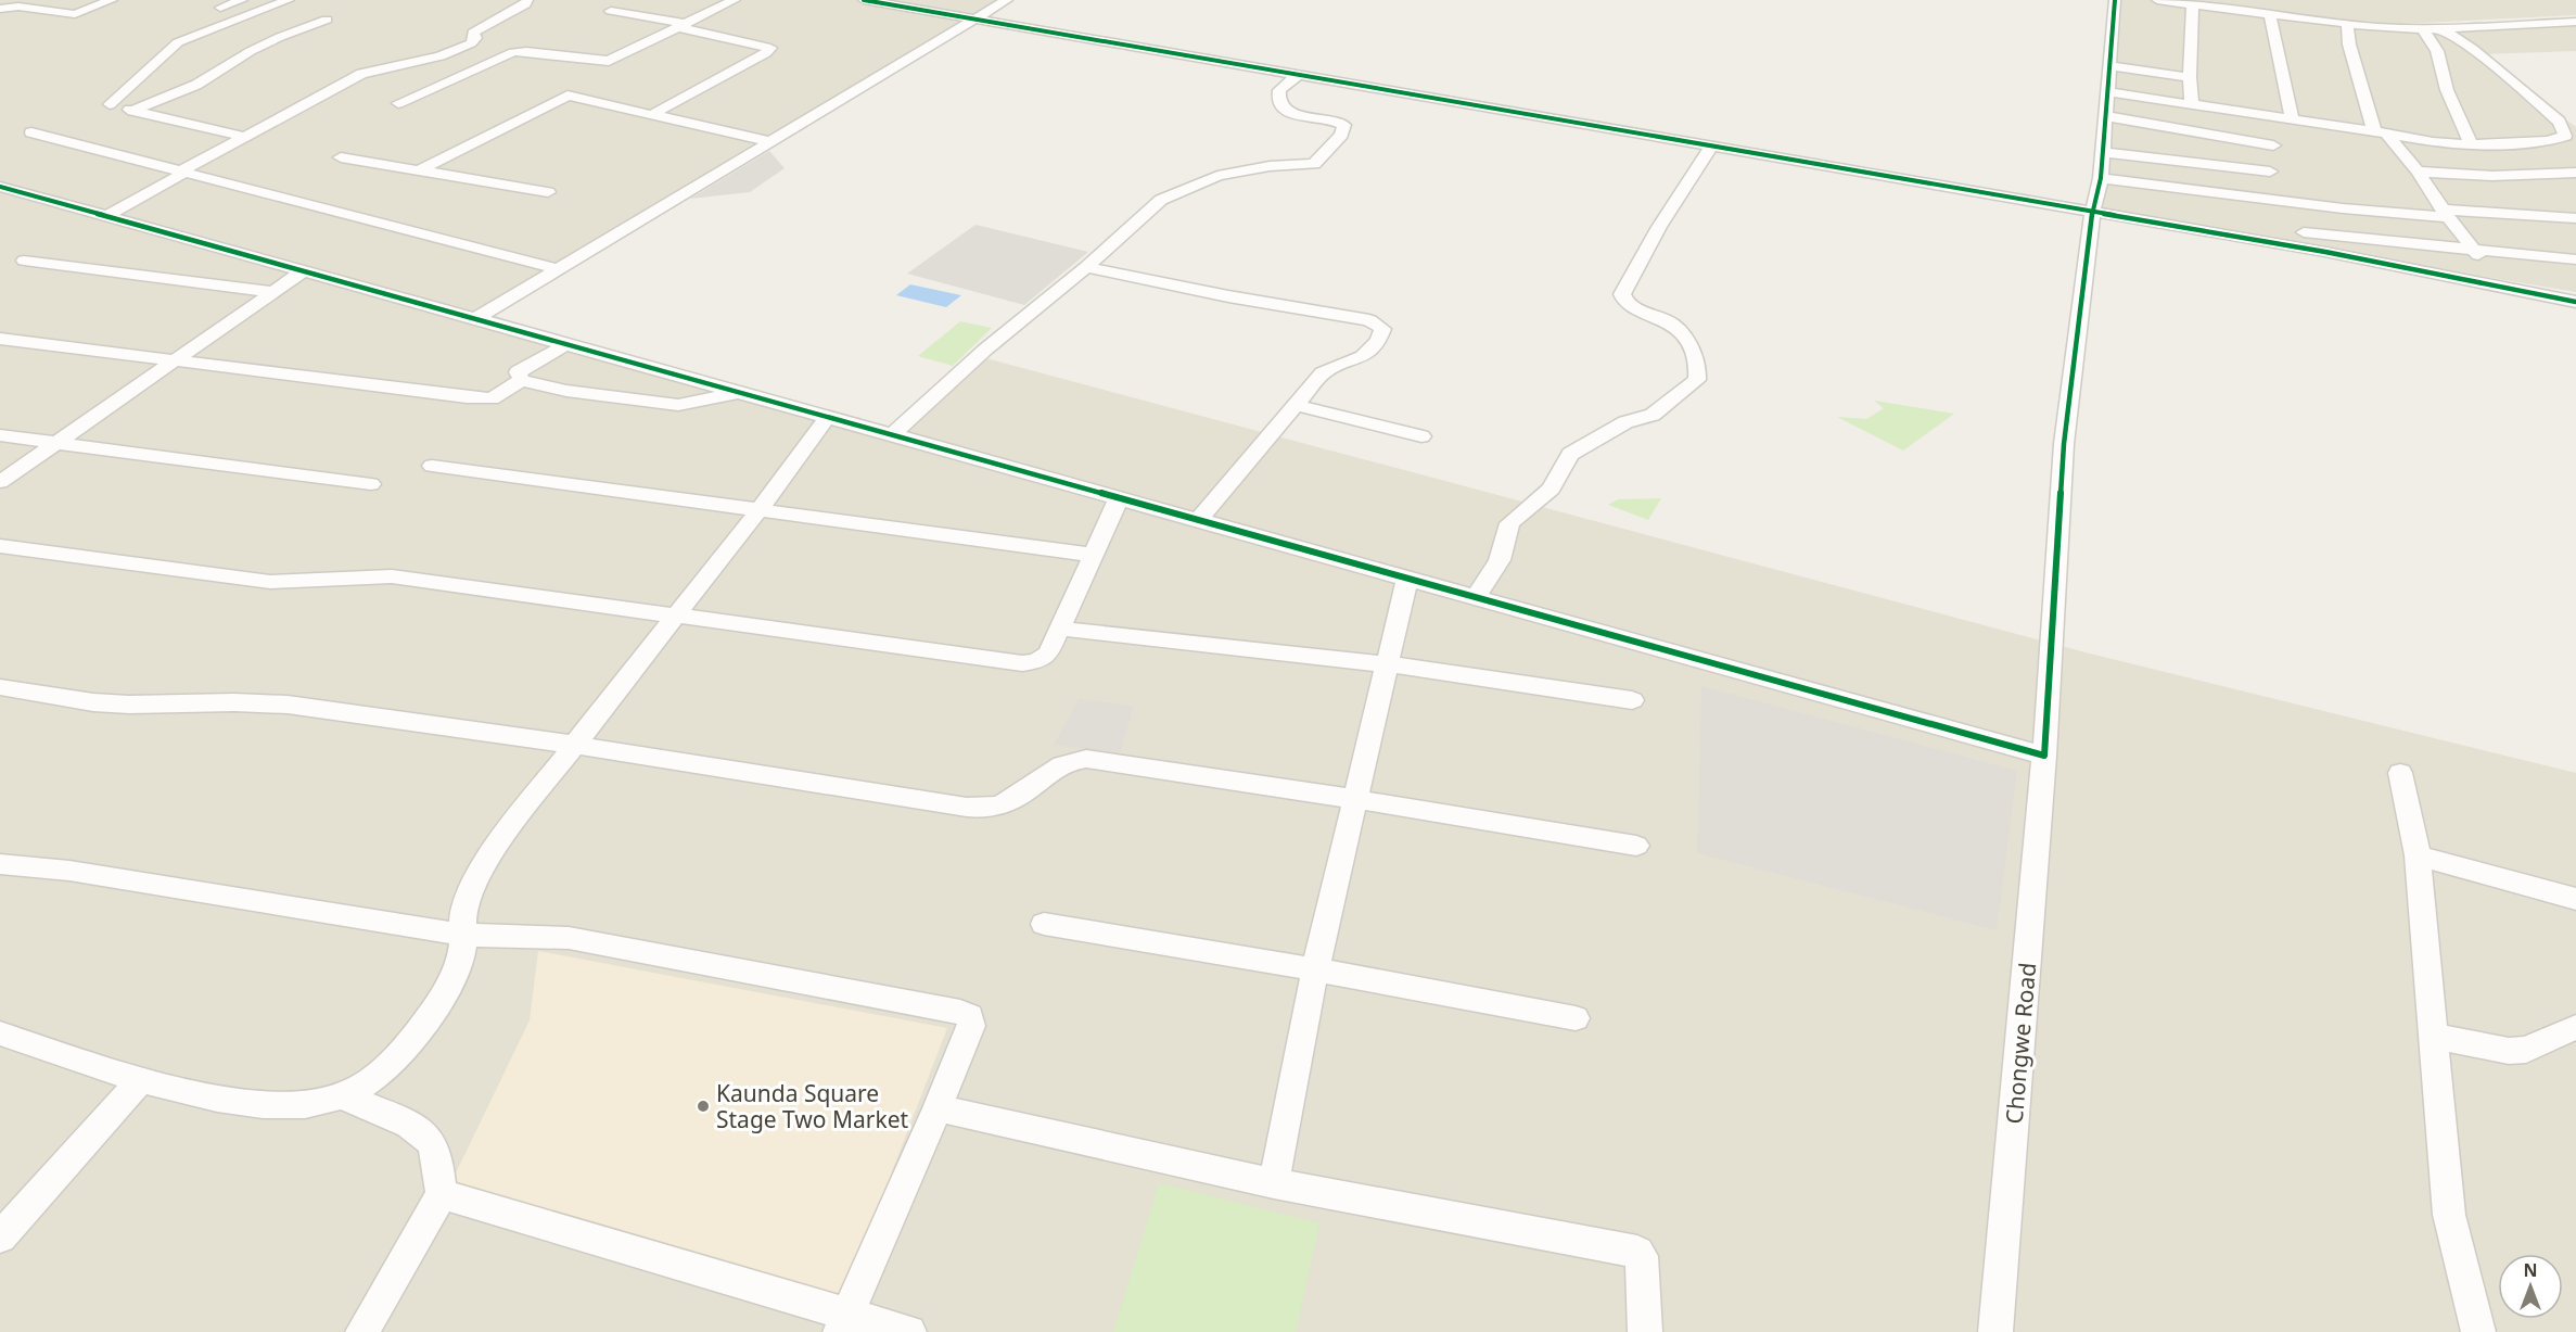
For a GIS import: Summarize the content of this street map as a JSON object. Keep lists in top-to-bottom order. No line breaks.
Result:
{"streets":{"street":["Chongwe Road"]},"places":["Kaunda Square Stage Two Market"],"north":"top"}
